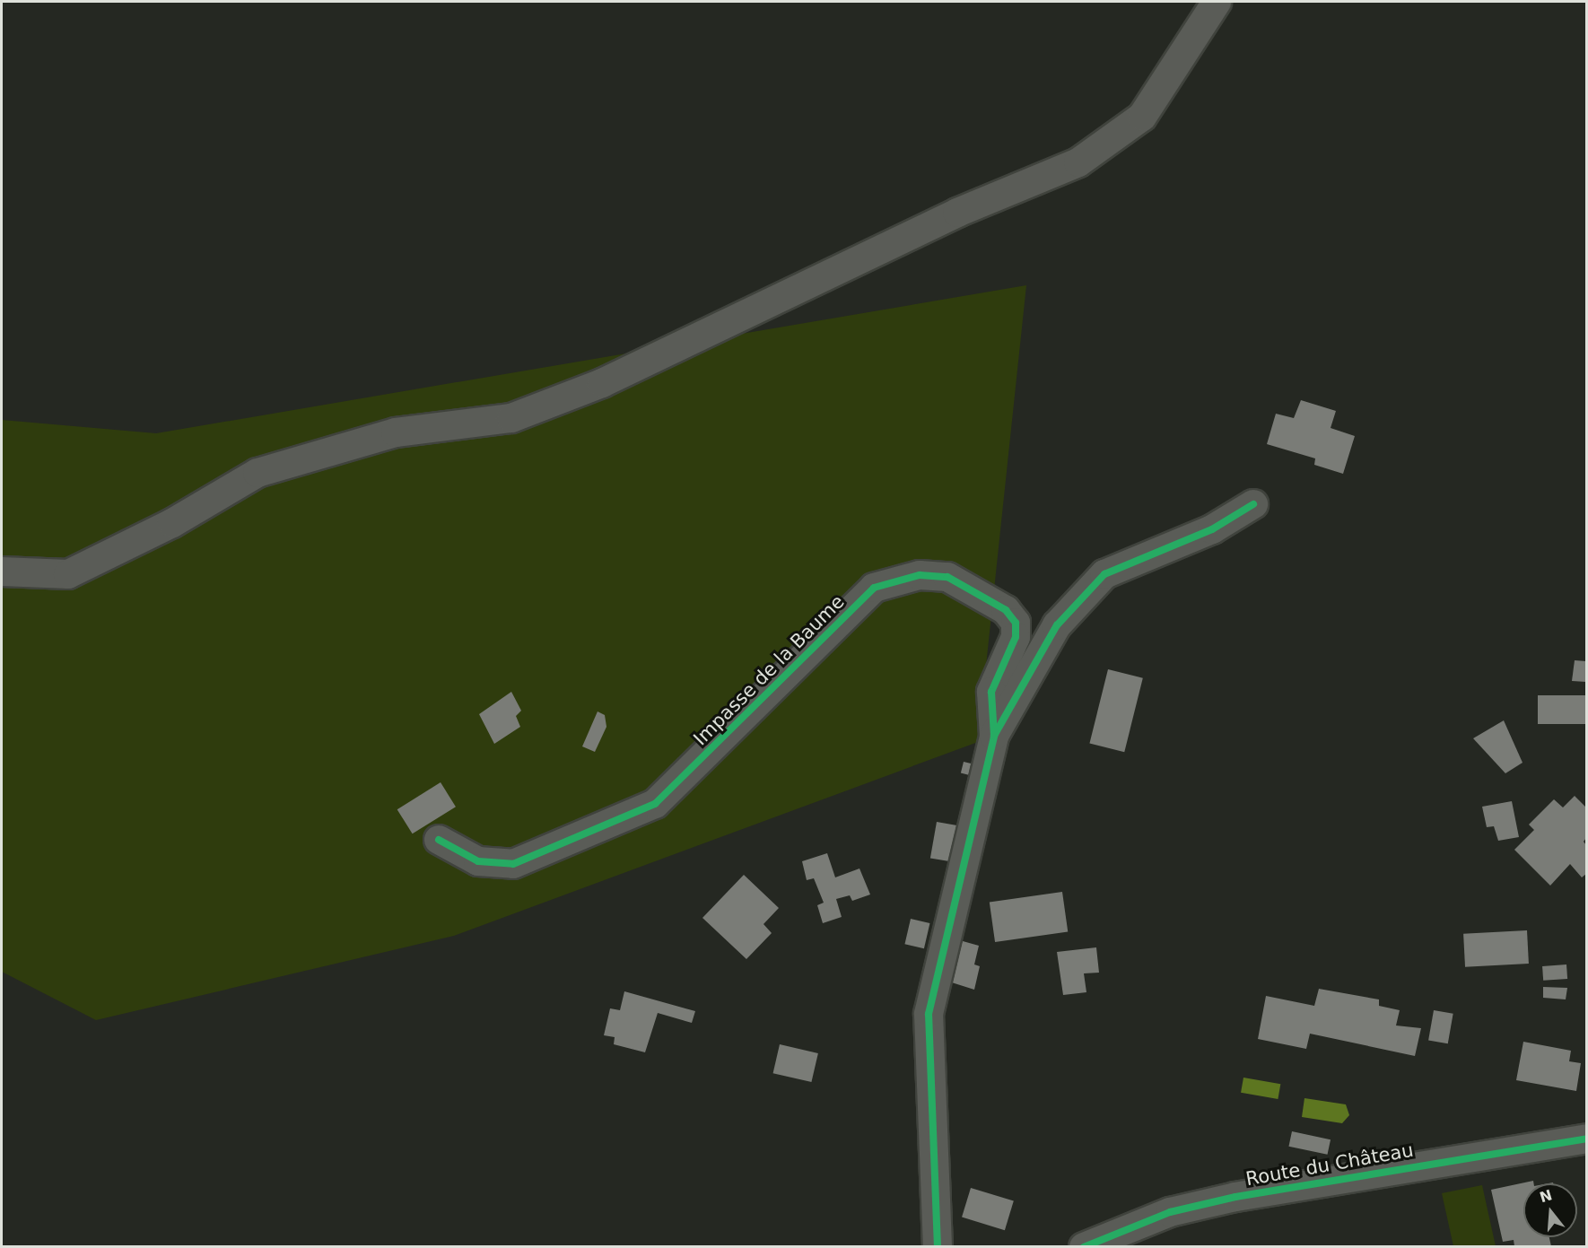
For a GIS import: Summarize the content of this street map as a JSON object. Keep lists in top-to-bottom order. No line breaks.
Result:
{"streets":{"street":["Impasse de la Baume","Route du Château"]},"north":"top"}
